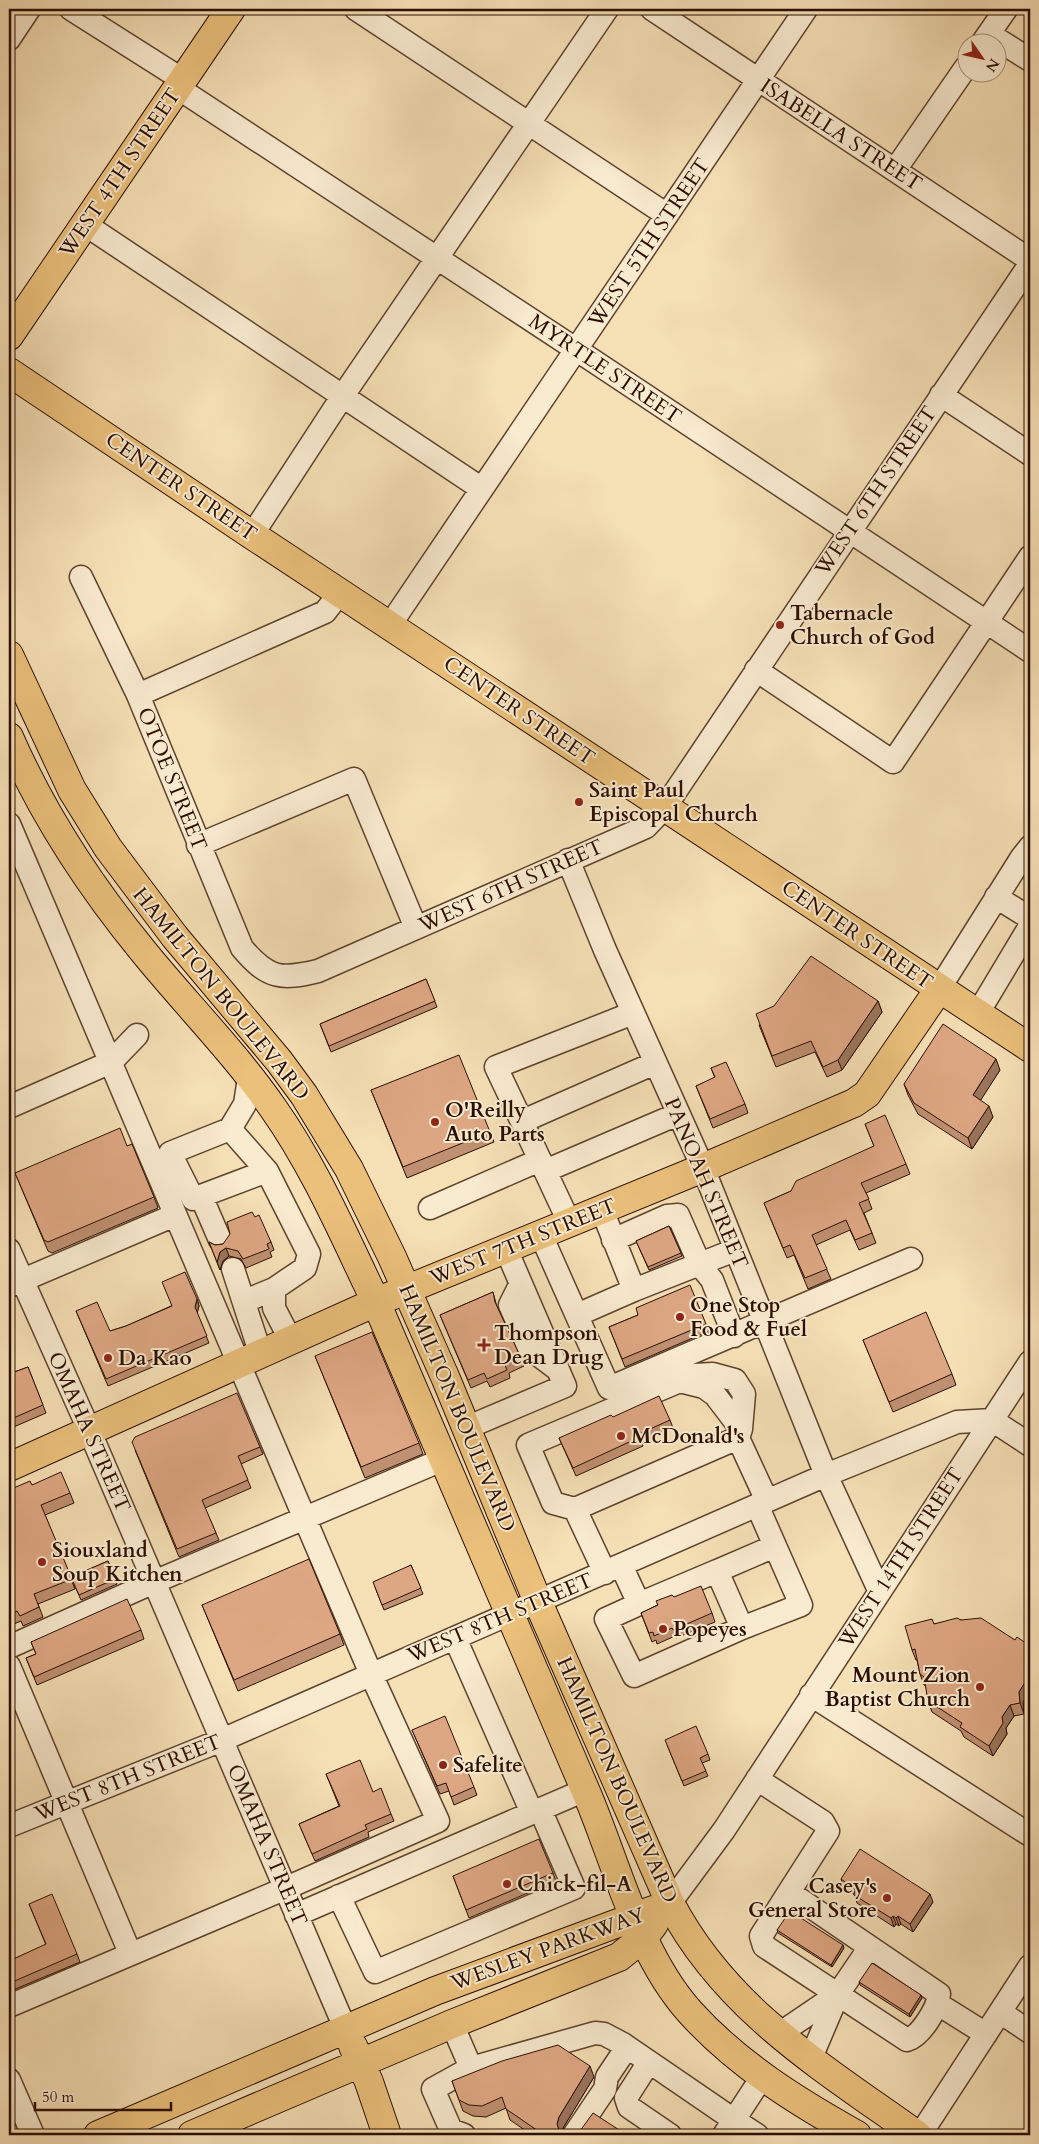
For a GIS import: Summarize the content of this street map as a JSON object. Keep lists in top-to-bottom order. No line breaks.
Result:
{"streets":{"main road":["WEST 4TH STREET","CENTER STREET","HAMILTON BOULEVARD","WEST 7TH STREET","WESLEY PARKWAY"],"street":["ISABELLA STREET","WEST 5TH STREET","MYRTLE STREET","WEST 6TH STREET","OTOE STREET","PANOAH STREET","OMAHA STREET","WEST 14TH STREET","WEST 8TH STREET"]},"crossings":[["ISABELLA STREET","WEST 5TH STREET"],["WEST 4TH STREET","MYRTLE STREET"],["WEST 5TH STREET","MYRTLE STREET"],["WEST 5TH STREET","CENTER STREET"],["MYRTLE STREET","WEST 6TH STREET"],["CENTER STREET","WEST 6TH STREET"],["CENTER STREET","WEST 7TH STREET"],["WEST 6TH STREET","OTOE STREET"],["WEST 6TH STREET","PANOAH STREET"],["HAMILTON BOULEVARD","WEST 7TH STREET"],["HAMILTON BOULEVARD","WEST 14TH STREET"],["HAMILTON BOULEVARD","WEST 8TH STREET"],["HAMILTON BOULEVARD","WESLEY PARKWAY"],["PANOAH STREET","WEST 7TH STREET"],["PANOAH STREET","WEST 14TH STREET"],["PANOAH STREET","WEST 8TH STREET"],["WEST 7TH STREET","OMAHA STREET"],["OMAHA STREET","WEST 8TH STREET"],["OMAHA STREET","WESLEY PARKWAY"],["WEST 14TH STREET","WEST 8TH STREET"],["WEST 14TH STREET","WESLEY PARKWAY"]],"places":{"other":["Tabernacle Church of God","Saint Paul Episcopal Church","O'Reilly Auto Parts","One Stop Food & Fuel","Da Kao","McDonald's","Siouxland Soup Kitchen","Popeyes","Mount Zion Baptist Church","Safelite","Chick-fil-A","Casey's General Store"],"health":["Thompson Dean Drug"]},"scale_bar":"50 m","north":"bottom right"}
